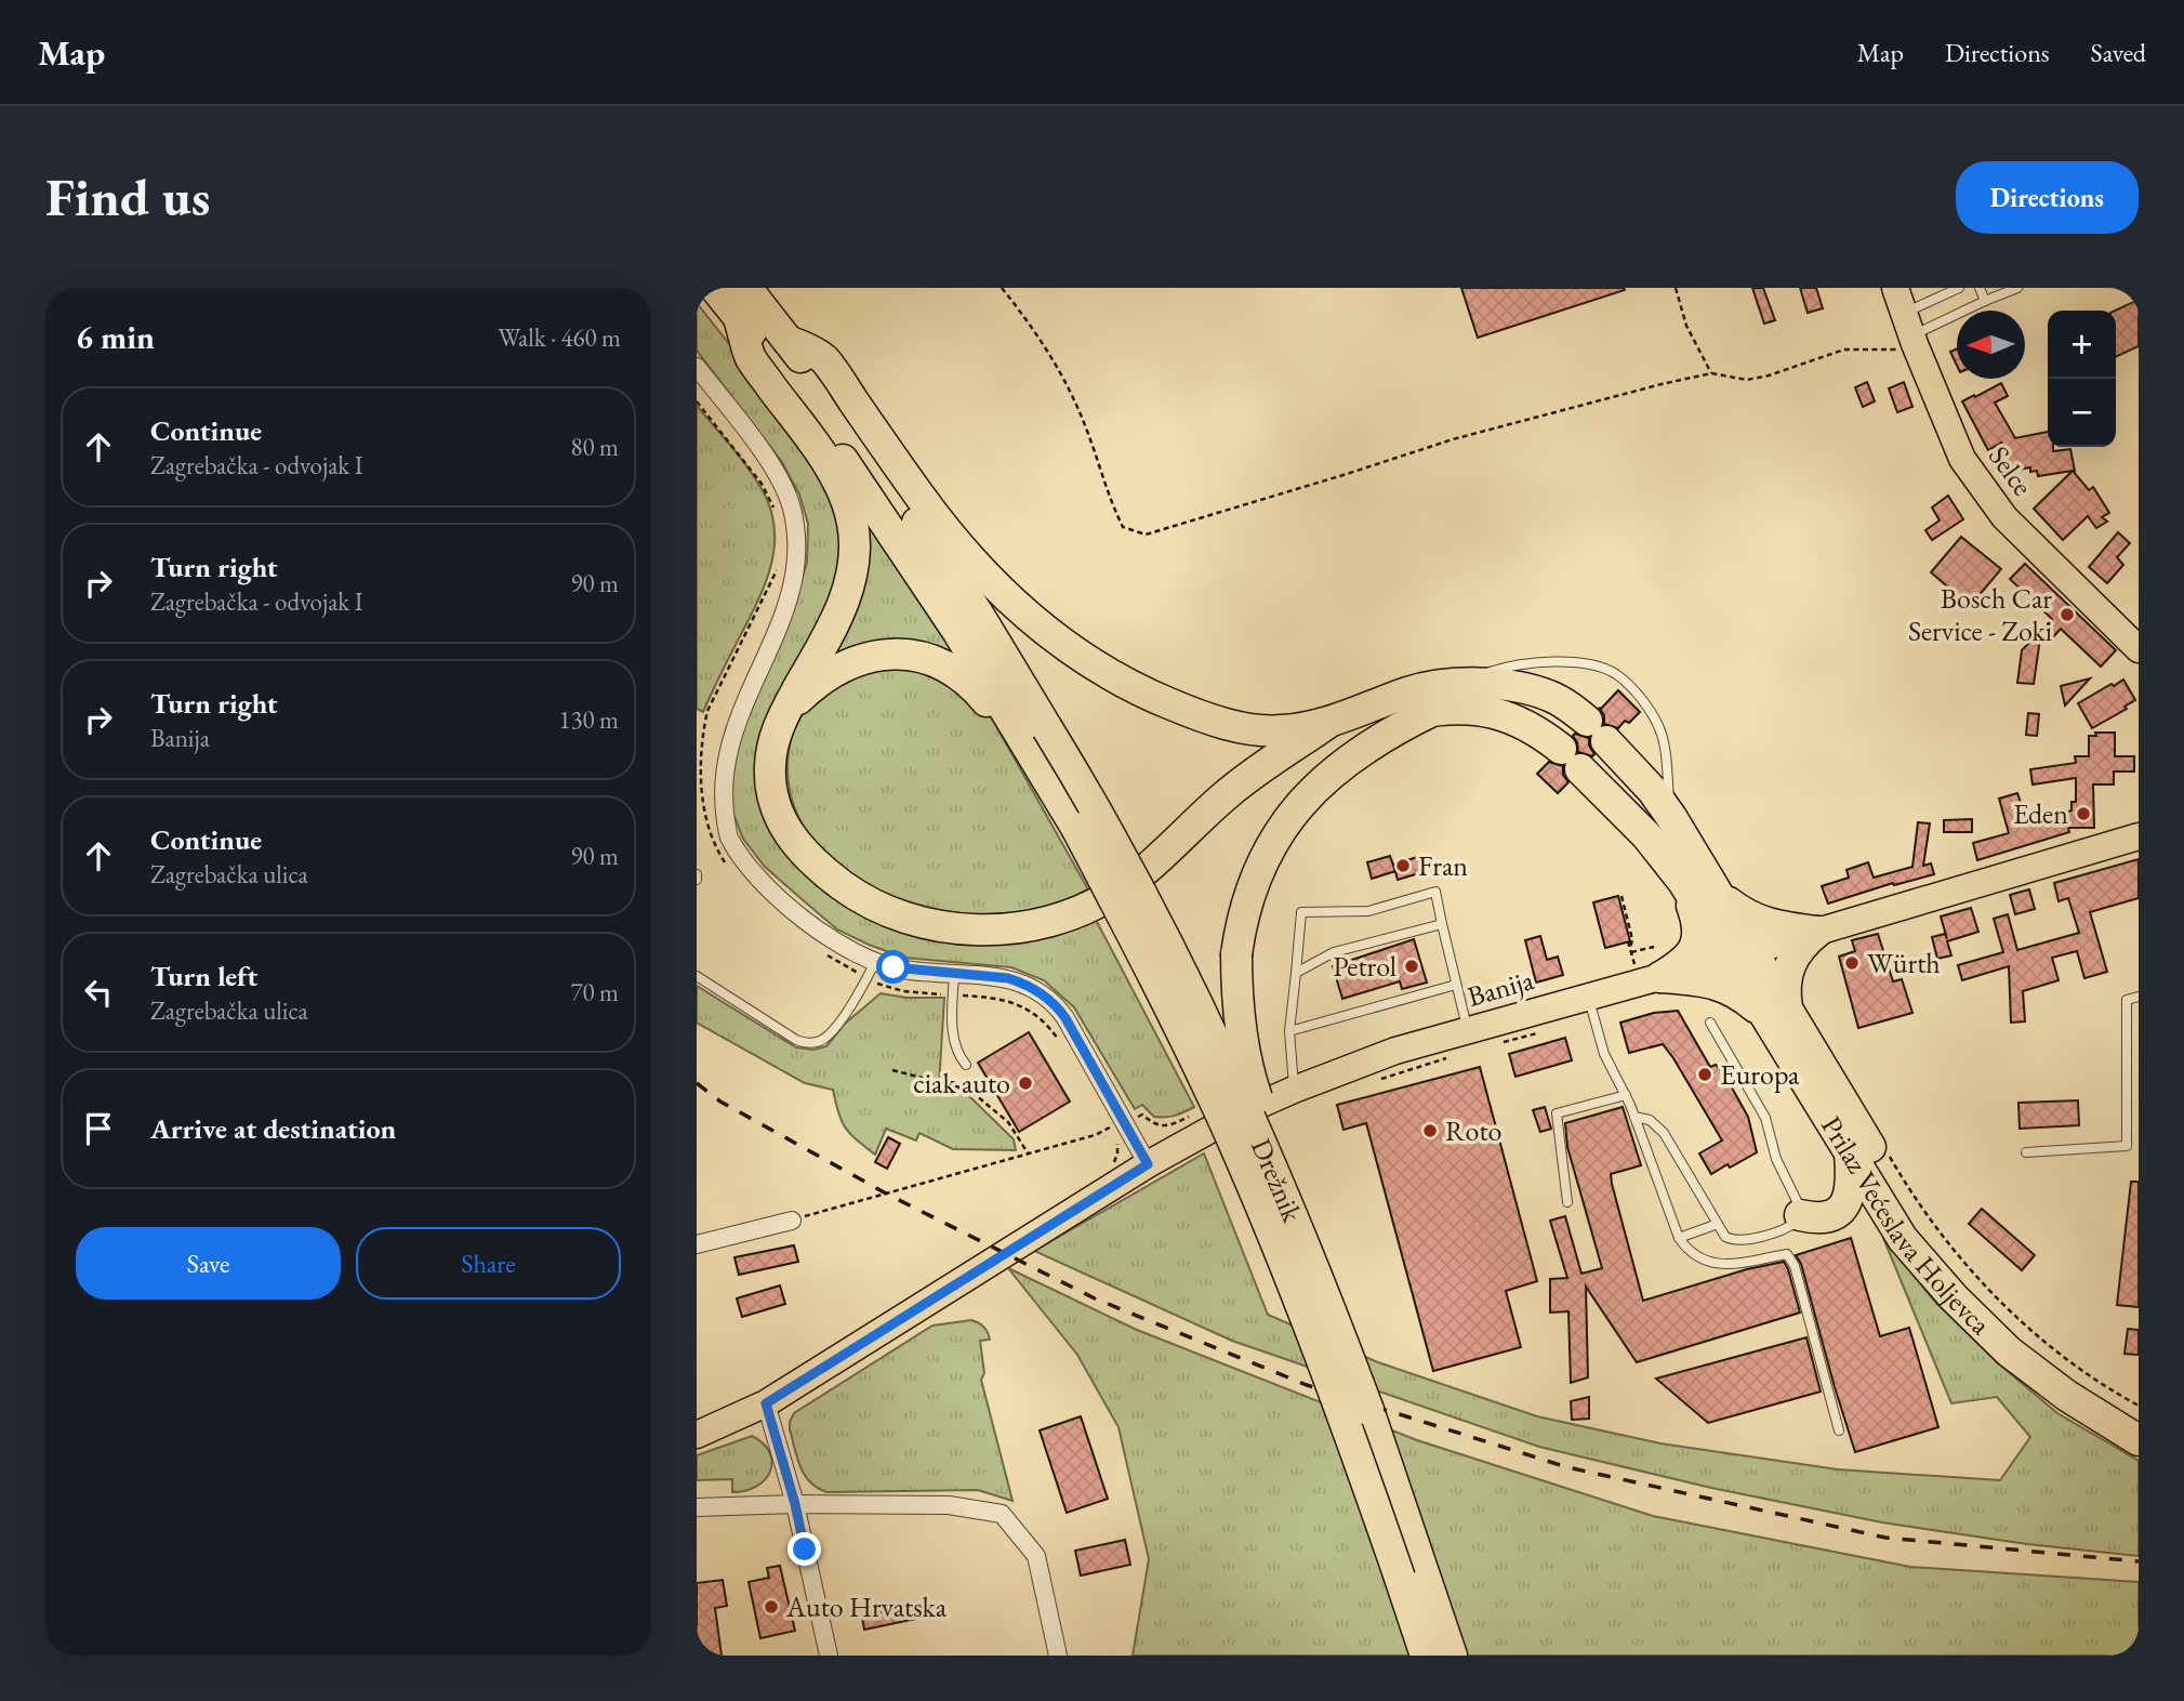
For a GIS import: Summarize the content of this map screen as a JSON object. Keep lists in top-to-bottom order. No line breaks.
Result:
{"streets":{"highway":["Drežnik","Prilaz Većeslava Holjevca"],"main road":["Selce","Banija"]},"crossings":[["Banija","Prilaz Većeslava Holjevca"]],"places":["Bosch Car Service - Zoki","Eden","Fran","Würth","Petrol","Europa","ciak auto","Roto","Auto Hrvatska"],"north":"left","page":{"header":"Map","nav":["Map","Directions","Saved"],"buttons":["Directions",["Save","Share"]],"title":"Find us","heading":["6 min","Walk · 460 m"],"map_buttons":["+","−"],"list":[["Continue","Zagrebačka - odvojak I","80 m"],["Turn right","Zagrebačka - odvojak I","90 m"],["Turn right","Banija","130 m"],["Continue","Zagrebačka ulica","90 m"],["Turn left","Zagrebačka ulica","70 m"],"Arrive at destination"]}}
